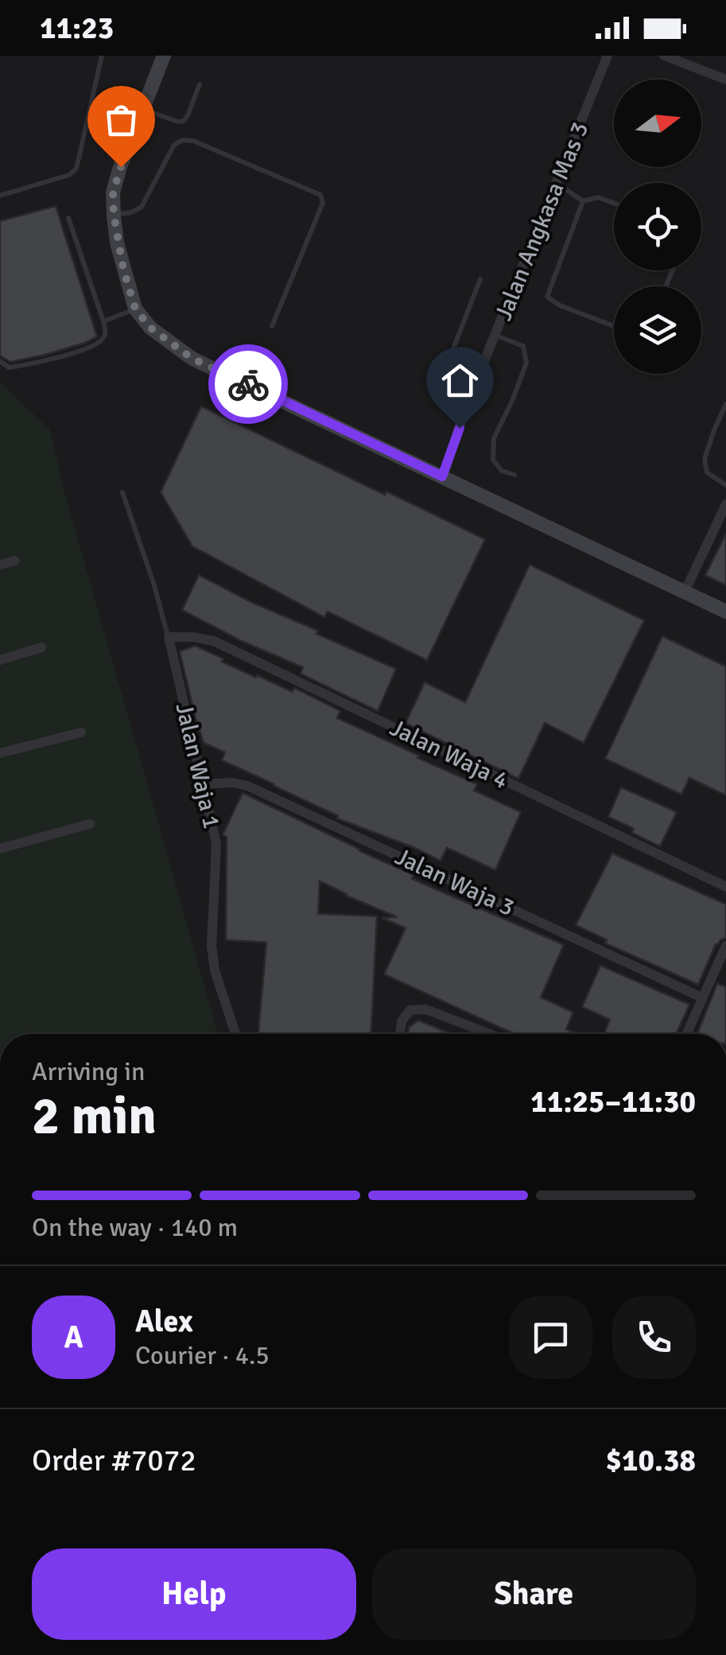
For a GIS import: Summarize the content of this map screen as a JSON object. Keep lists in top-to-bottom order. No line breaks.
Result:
{"streets":{"street":["Jalan Angkasa Mas 3","Jalan Waja 4","Jalan Waja 1","Jalan Waja 3"]},"crossings":[["Jalan Waja 4","Jalan Waja 1"],["Jalan Waja 1","Jalan Waja 3"]],"north":"right","page":{"status":"11:23","heading":["2 min","Arriving in","11:25–11:30"],"panel":["Alex","Courier · 4.5","Order #7072","$10.38"],"bar":"On the way · 140 m","round":"A","buttons":["Help","Share"]}}
